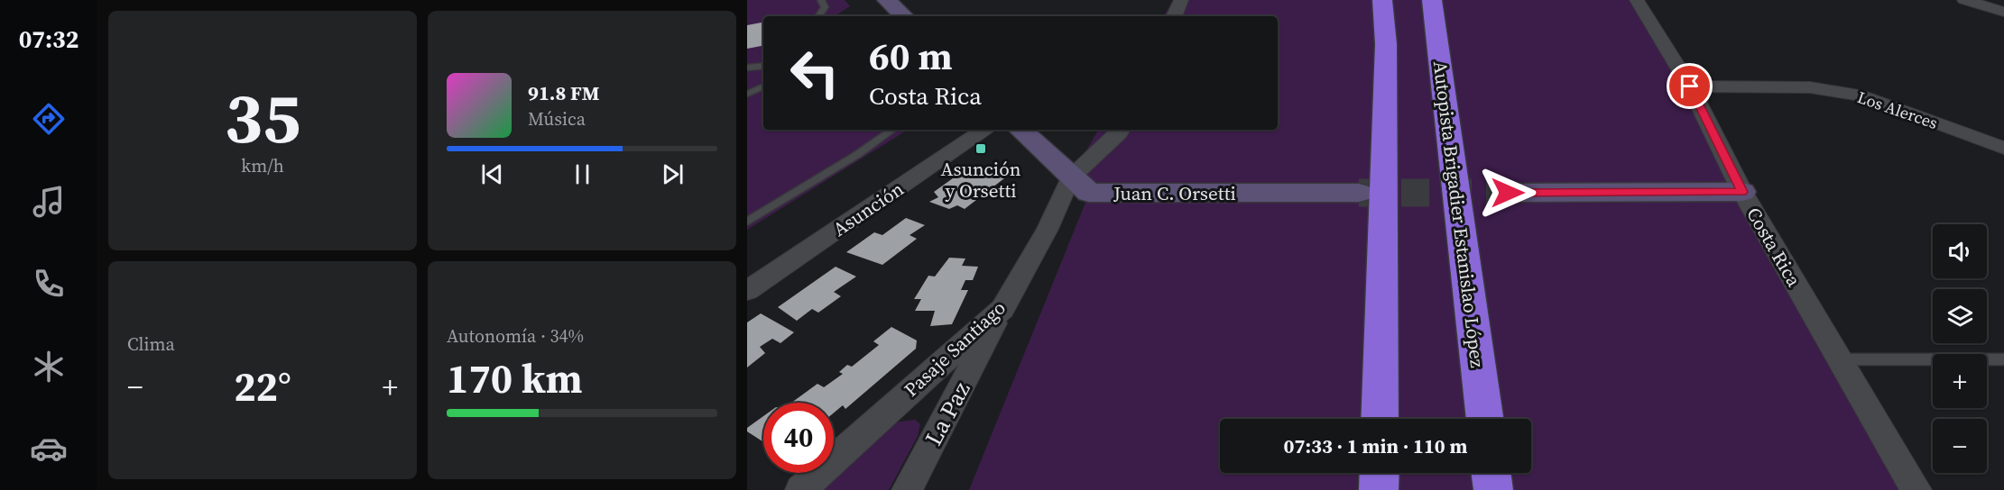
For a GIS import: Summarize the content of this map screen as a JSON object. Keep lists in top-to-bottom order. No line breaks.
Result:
{"streets":{"highway":["Autopista Brigadier Estanislao López"],"street":["Los Alerces","Juan C. Orsetti","Asunción","Costa Rica","Pasaje Santiago","La Paz"]},"crossings":[["Los Alerces","Costa Rica"],["Juan C. Orsetti","Pasaje Santiago"],["Pasaje Santiago","La Paz"]],"places":{"transit":["Asunción y Orsetti"]},"page":{"tabs":"07:32","tile":[["35","km/h"],"Clima",["Autonomía · 34%","170 km"]],"turn":["60 m","Costa Rica"],"song":["91.8 FM","Música"],"map_buttons":["+","−"],"heat":["−","22°","+"],"limit":"40","trip":"07:33 · 1 min · 110 m"}}
